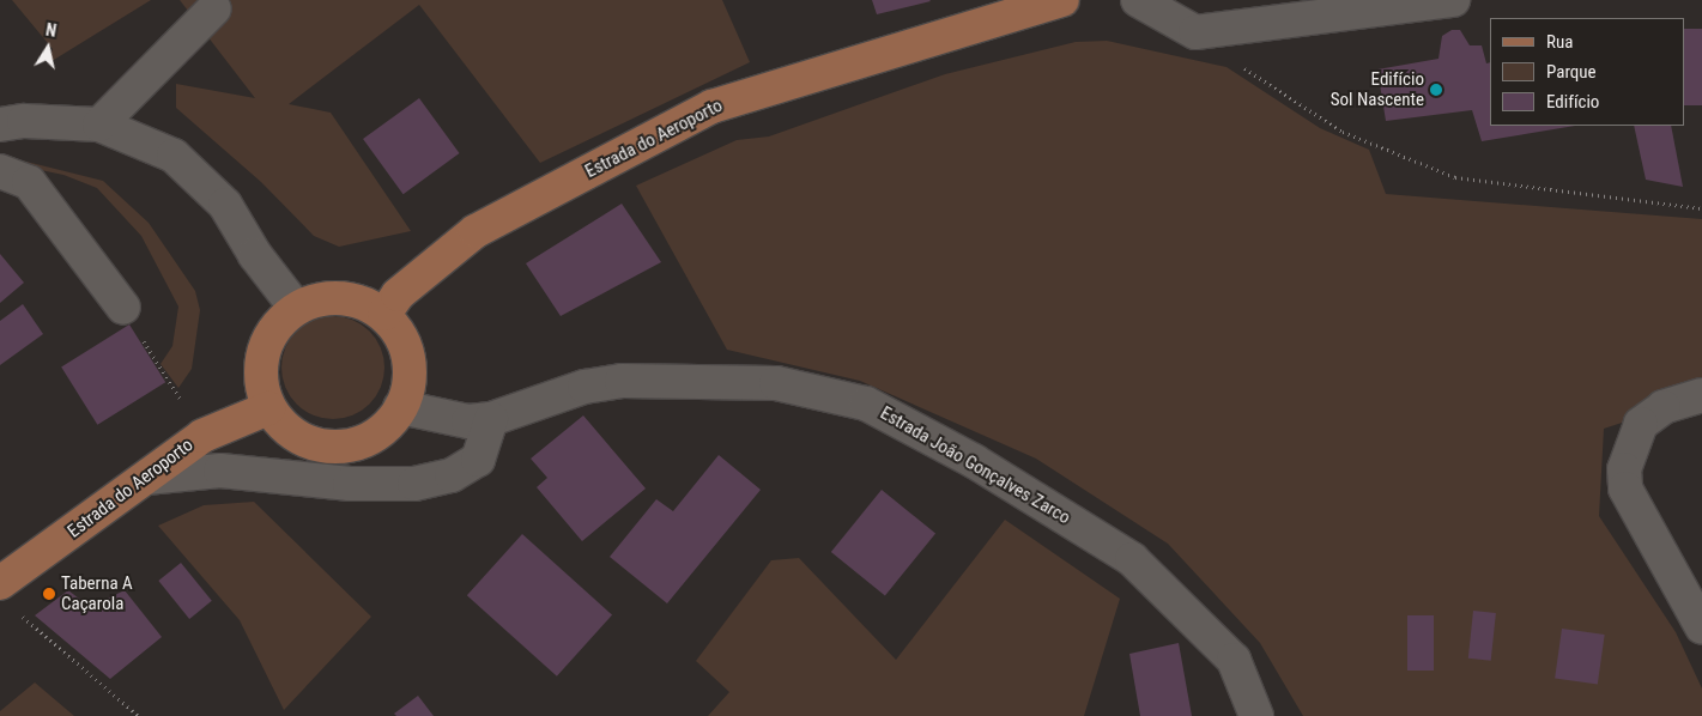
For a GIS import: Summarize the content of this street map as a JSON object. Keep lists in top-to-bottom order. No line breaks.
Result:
{"streets":{"main road":["Estrada do Aeroporto"],"street":["Estrada João Gonçalves Zarco"]},"crossings":[["Estrada do Aeroporto","Estrada João Gonçalves Zarco"]],"places":["Edifício Sol Nascente","Taberna A Caçarola"],"legend":["Rua","Parque","Edifício"],"north":"top"}
